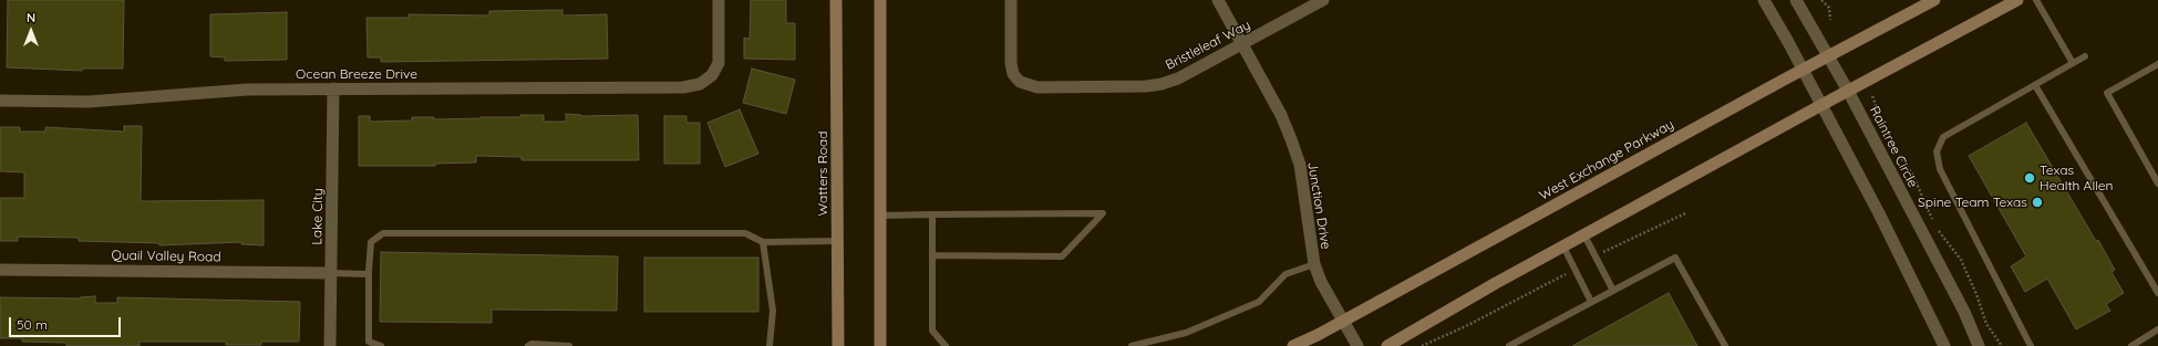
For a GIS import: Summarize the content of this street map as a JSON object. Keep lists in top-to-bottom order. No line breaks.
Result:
{"streets":{"main road":["West Exchange Parkway","Watters Road"],"street":["Bristleleaf Way","Ocean Breeze Drive","Raintree Circle","Junction Drive","Lake City","Quail Valley Road"]},"crossings":[["Bristleleaf Way","Junction Drive"],["Ocean Breeze Drive","Lake City"],["Raintree Circle","West Exchange Parkway"],["West Exchange Parkway","Junction Drive"],["Lake City","Quail Valley Road"]],"places":["Texas Health Allen","Spine Team Texas"],"scale_bar":"50 m","north":"top"}
